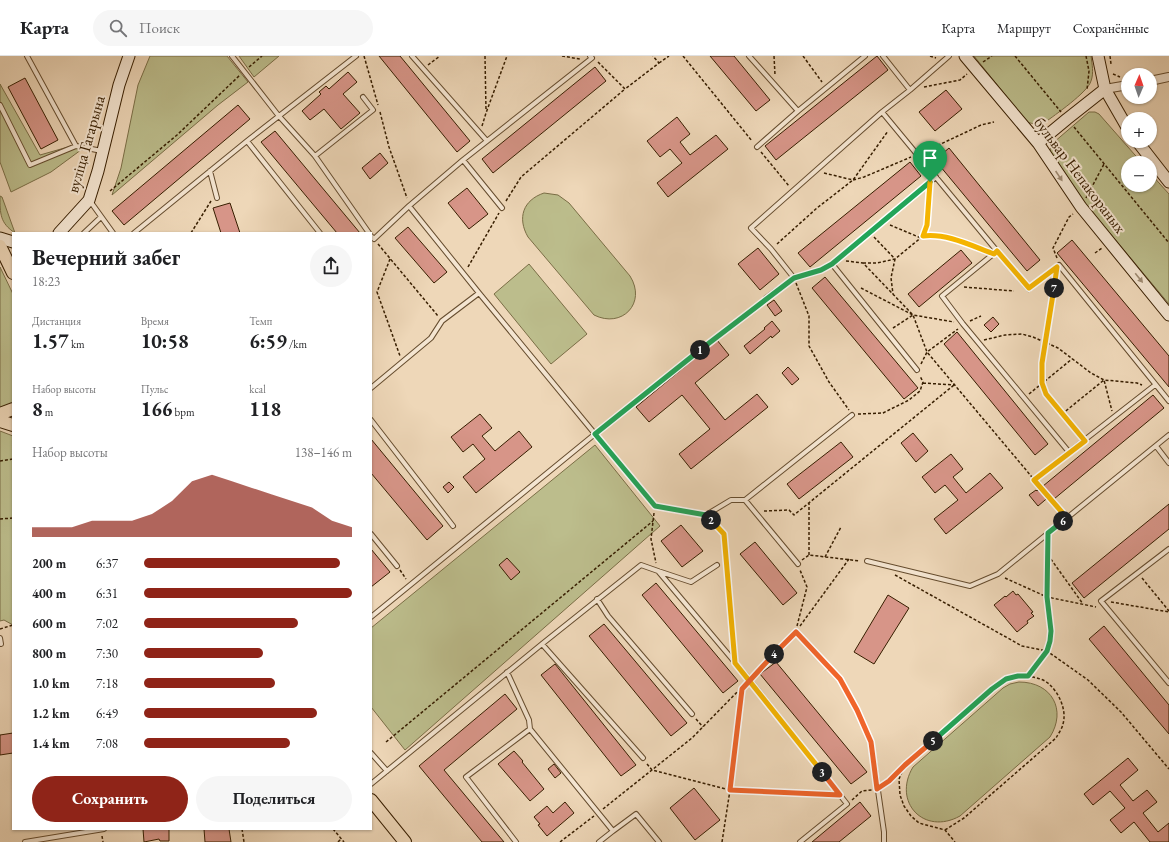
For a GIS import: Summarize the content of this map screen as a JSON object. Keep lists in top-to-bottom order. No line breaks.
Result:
{"streets":{"main road":["вуліца Гагарына","бульвар Непакораных"]},"north":"top","page":{"header":"Карта","search":"Поиск","nav":["Карта","Маршрут","Сохранённые"],"map_buttons":["+","−"],"heading":["Вечерний забег","18:23"],"pins":["7","1","2","6","4","5","3"],"stats":[["Дистанция","1.57 km"],["Время","10:58"],["Темп","6:59 /km"],["Набор высоты","8 m"],["Пульс","166 bpm"],["kcal","118"]],"chart":["Набор высоты","138–146 m"],"list":[{"name":"200 m","note":"6:37"},{"name":"400 m","note":"6:31"},{"name":"600 m","note":"7:02"},{"name":"800 m","note":"7:30"},{"name":"1.0 km","note":"7:18"},{"name":"1.2 km","note":"6:49"},{"name":"1.4 km","note":"7:08"}],"buttons":["Сохранить","Поделиться"]}}
